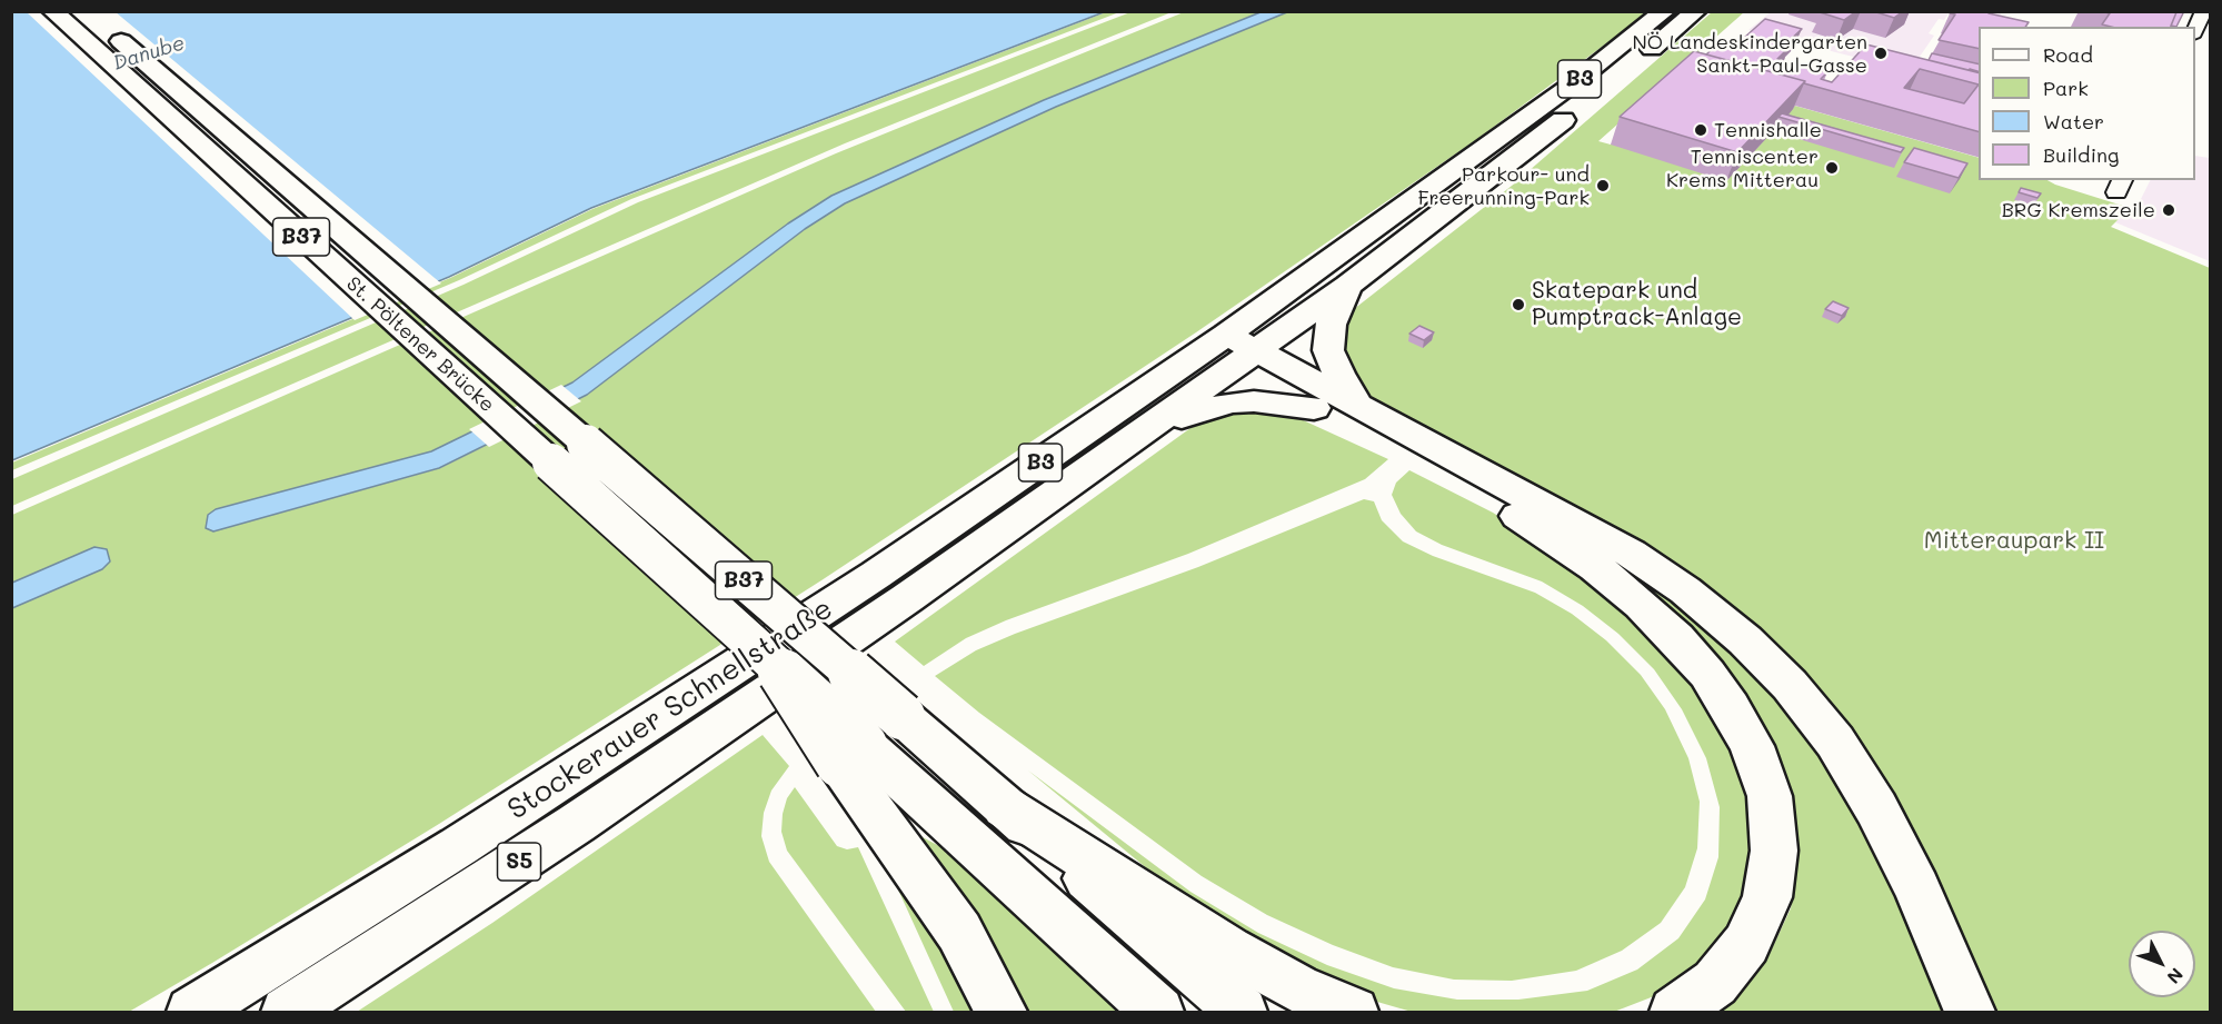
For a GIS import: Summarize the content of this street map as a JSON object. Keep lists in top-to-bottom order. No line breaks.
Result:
{"streets":{"main road":["B3","B37","St. Pöltener Brücke","Stockerauer Schnellstraße","S5"]},"crossings":[["B3","Stockerauer Schnellstraße"],["B37","St. Pöltener Brücke"]],"water":["Danube"],"parks":["Mitteraupark II"],"places":["NÖ Landeskindergarten Sankt-Paul-Gasse","Tennishalle","Tenniscenter Krems Mitterau","Parkour- und Freerunning-Park","BRG Kremszeile","Skatepark und Pumptrack-Anlage"],"legend":["Road","Park","Water","Building"],"north":"bottom right"}
